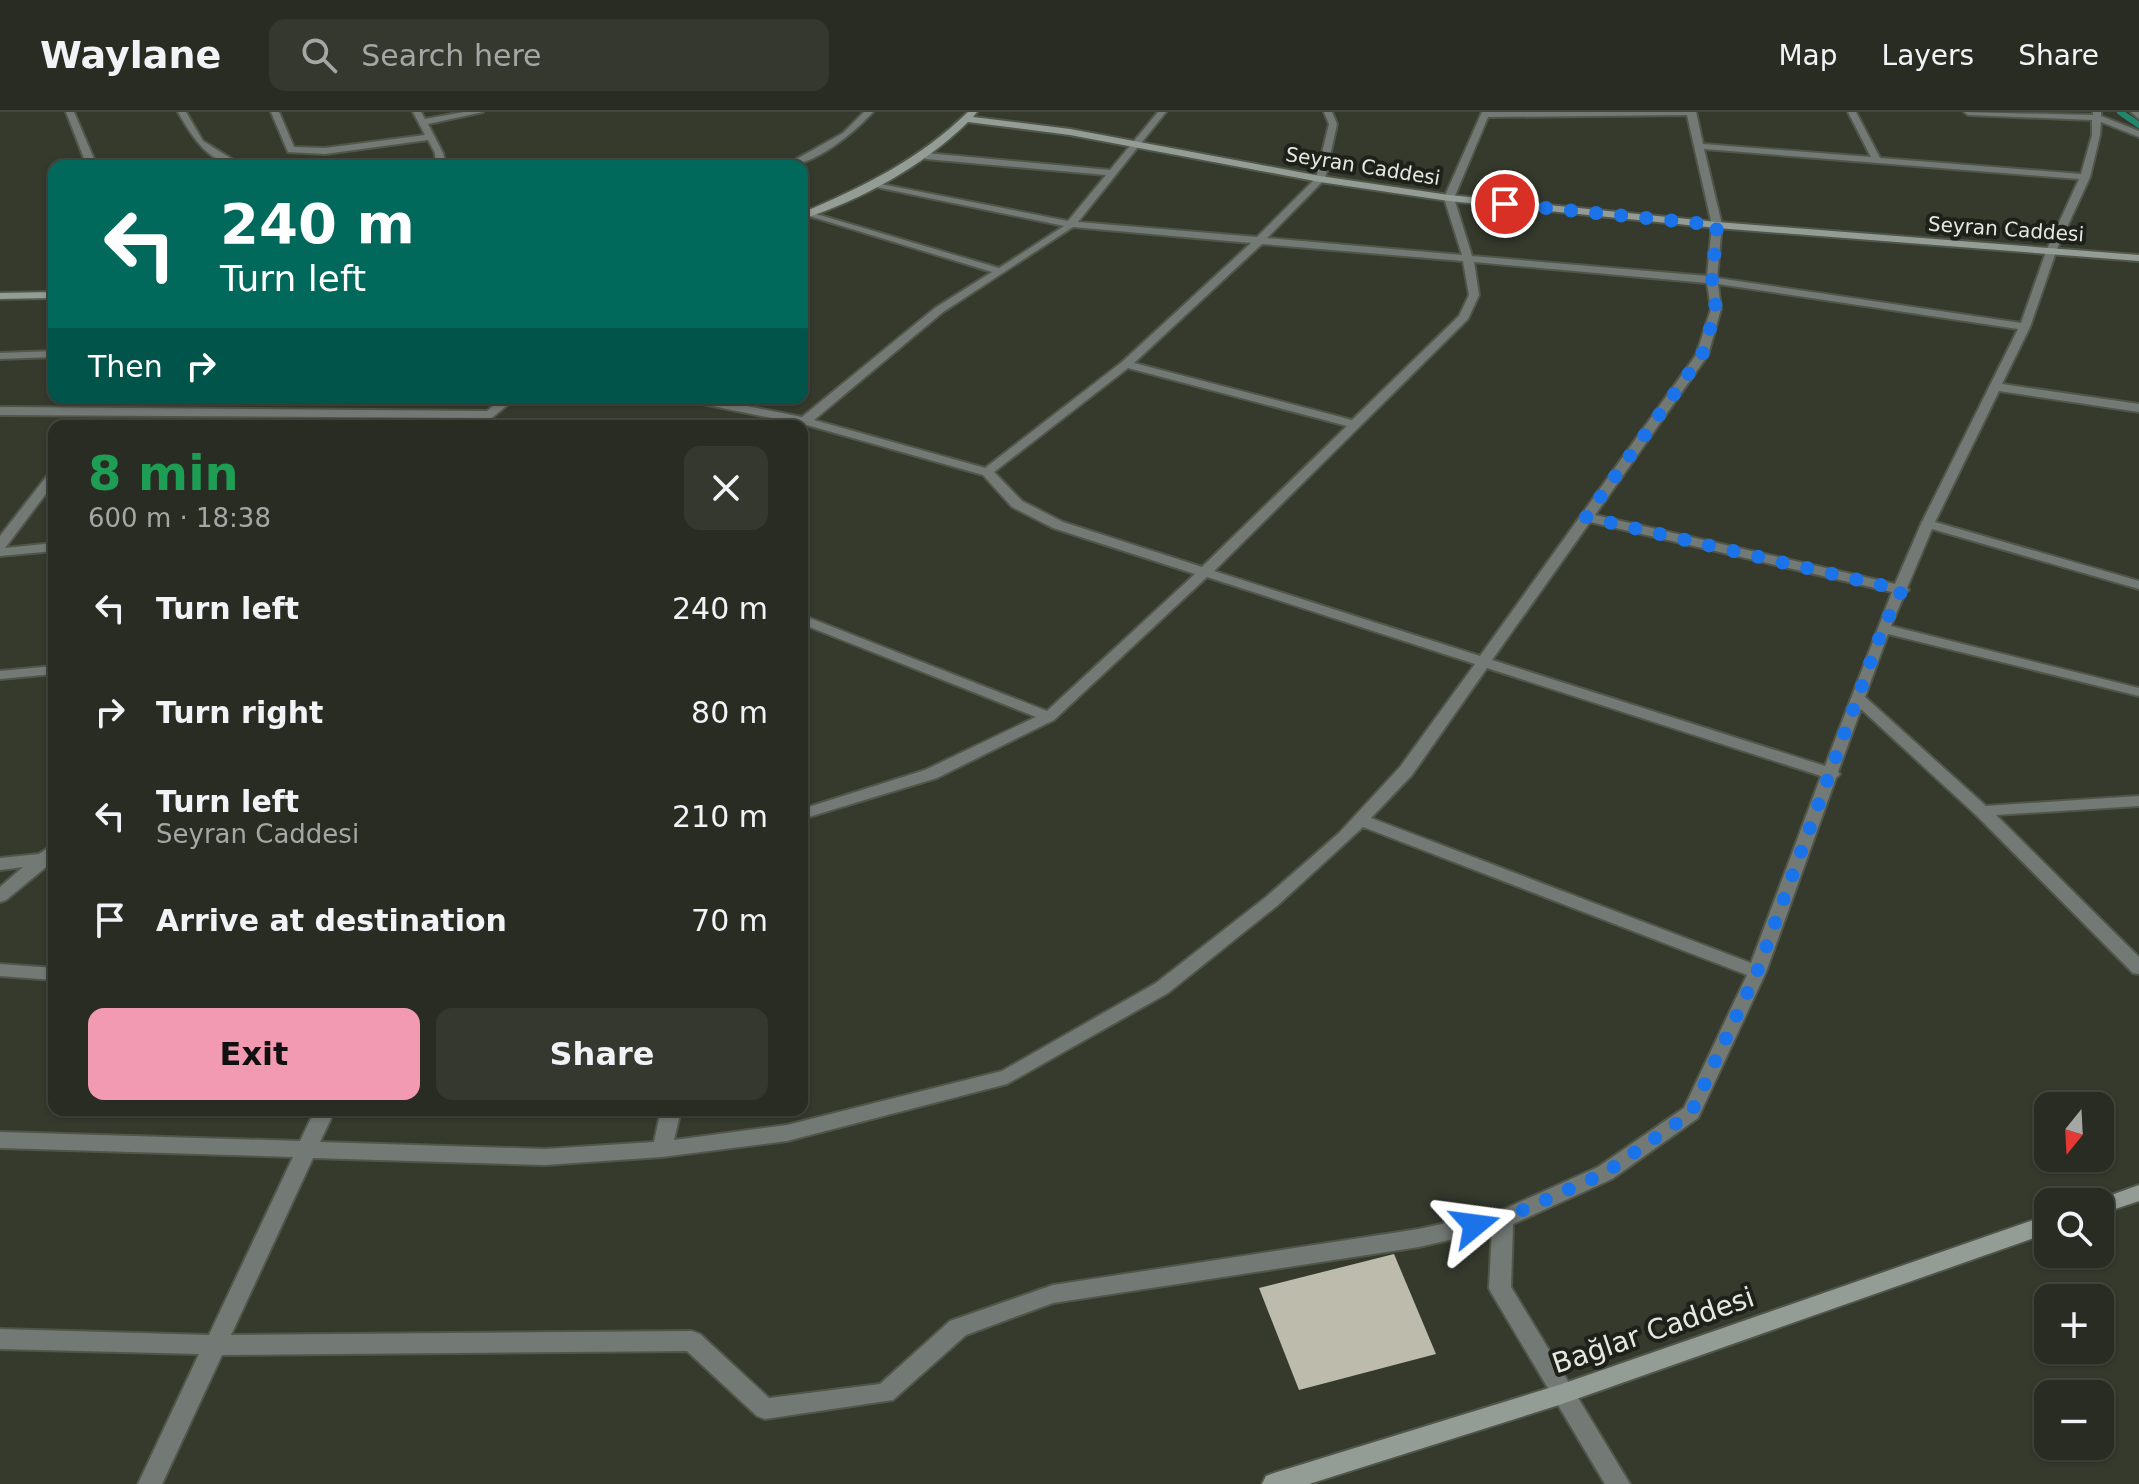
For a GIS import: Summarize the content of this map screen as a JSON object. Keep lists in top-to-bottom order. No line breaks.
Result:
{"streets":{"street":["Seyran Caddesi","Bağlar Caddesi"]},"north":"bottom","page":{"header":"Waylane","search":"Search here","nav":["Map","Layers","Share"],"turn":["240 m","Turn left"],"then":"Then","heading":["8 min","600 m · 18:38"],"list":[{"name":"Turn left","value":"240 m"},{"name":"Turn right","value":"80 m"},{"name":"Turn left","note":"Seyran Caddesi","value":"210 m"},{"name":"Arrive at destination","value":"70 m"}],"buttons":["Exit","Share"],"map_buttons":["+","−"]}}
